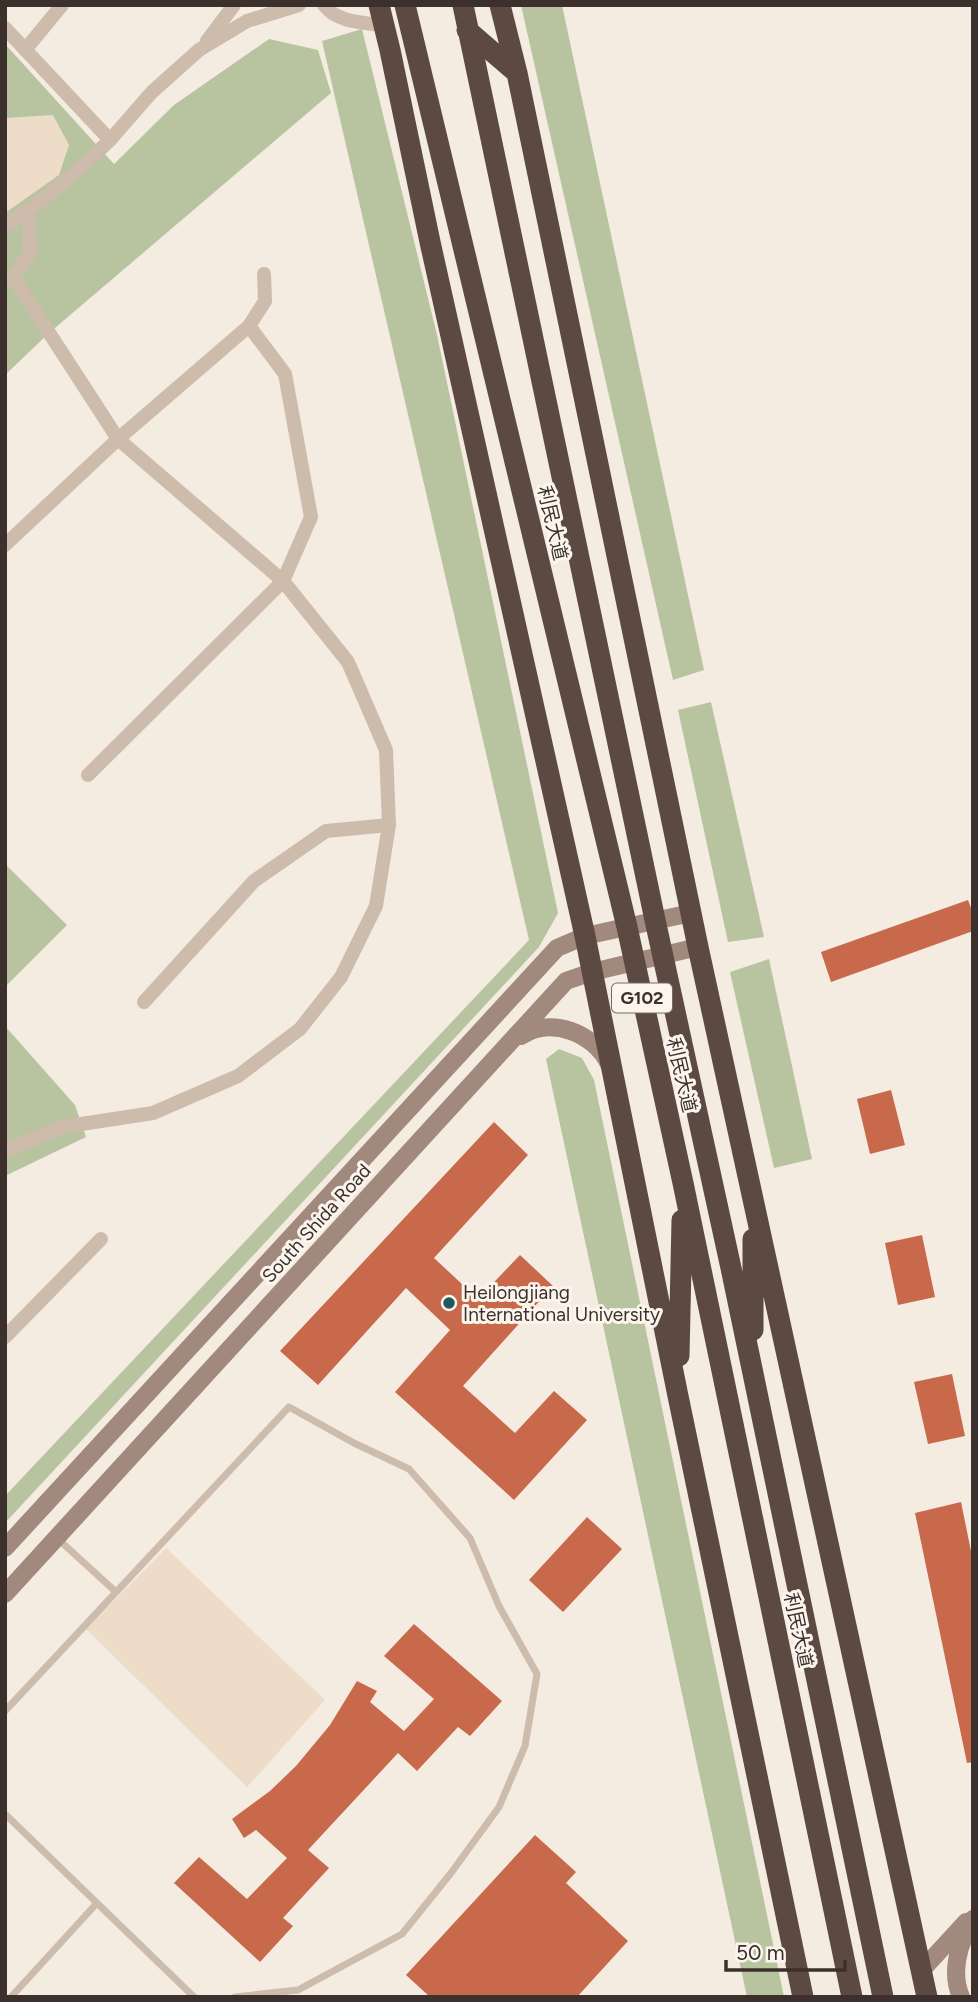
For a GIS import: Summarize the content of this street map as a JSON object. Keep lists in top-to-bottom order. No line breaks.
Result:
{"streets":{"highway":["利民大道","G102"],"main road":["South Shida Road"]},"crossings":[["利民大道","South Shida Road"]],"places":["Heilongjiang International University"],"scale_bar":"50 m"}
